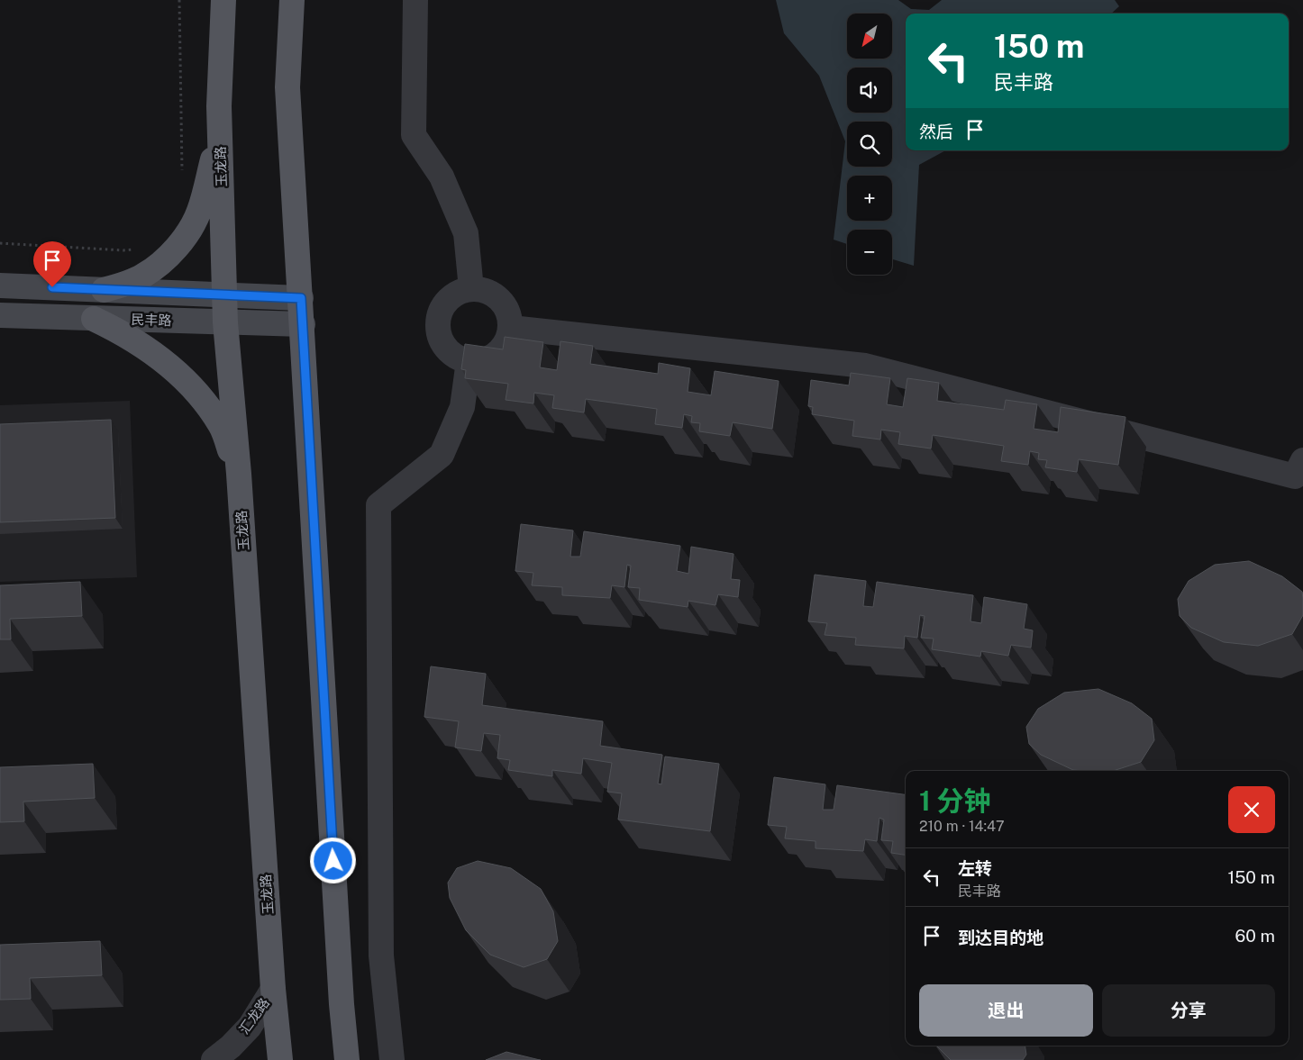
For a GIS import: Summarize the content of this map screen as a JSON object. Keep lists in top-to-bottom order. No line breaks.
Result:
{"streets":{"main road":["玉龙路","民丰路"],"street":["汇龙路"]},"crossings":[["玉龙路","民丰路"],["玉龙路","汇龙路"]],"north":"bottom left","page":{"map_buttons":["+","−"],"turn":["150 m","民丰路"],"then":"然后","heading":["1 分钟","210 m · 14:47"],"list":[{"name":"左转","note":"民丰路","value":"150 m"},{"name":"到达目的地","value":"60 m"}],"buttons":["退出","分享"]}}
